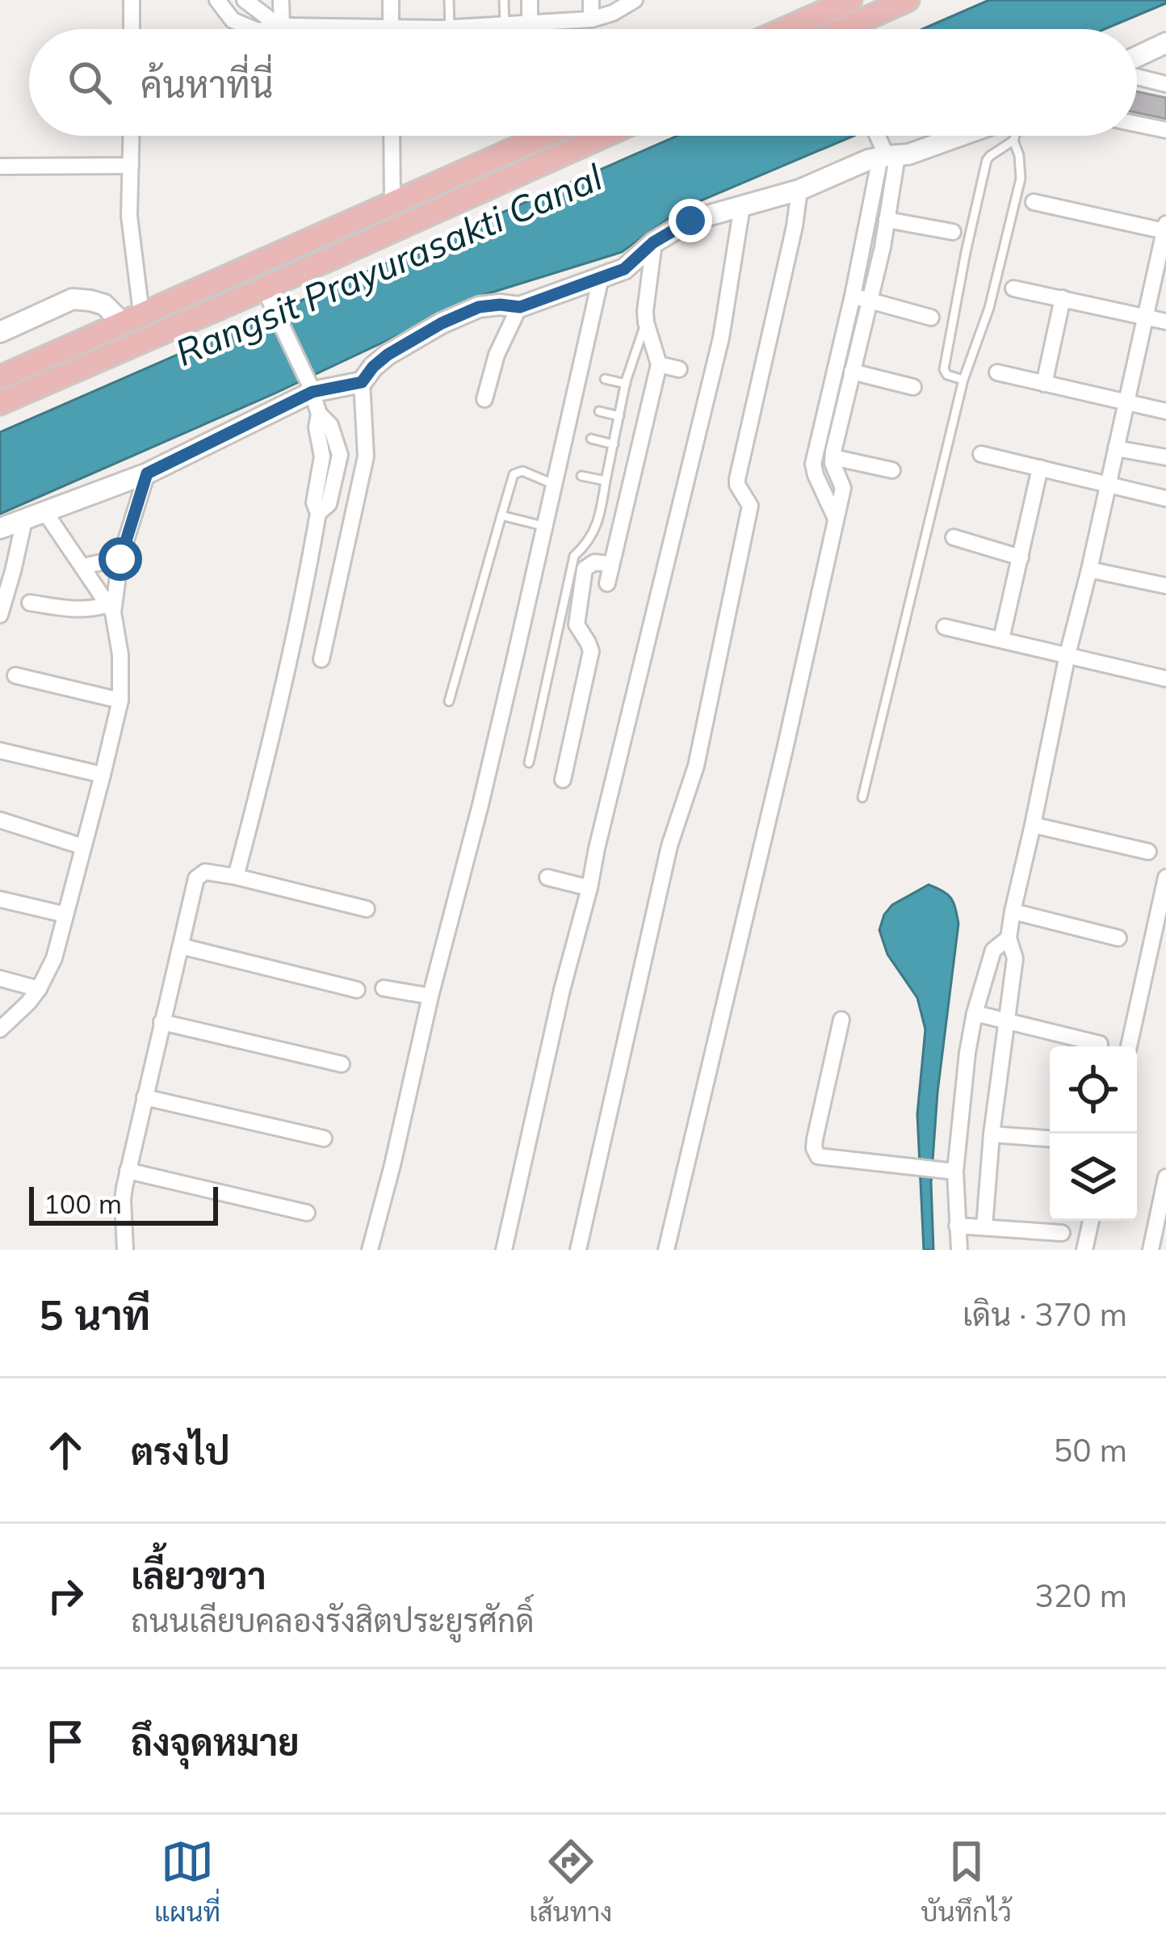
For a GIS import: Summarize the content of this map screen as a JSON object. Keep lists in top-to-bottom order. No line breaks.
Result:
{"water":["Rangsit Prayurasakti Canal"],"scale_bar":"100 m","page":{"search":"ค้นหาที่นี่","scale":"100 m","heading":["5 นาที","เดิน · 370 m"],"list":[["ตรงไป","50 m"],["เลี้ยวขวา","ถนนเลียบคลองรังสิตประยูรศักดิ์","320 m"],"ถึงจุดหมาย"],"nav":["แผนที่","เส้นทาง","บันทึกไว้"]}}
